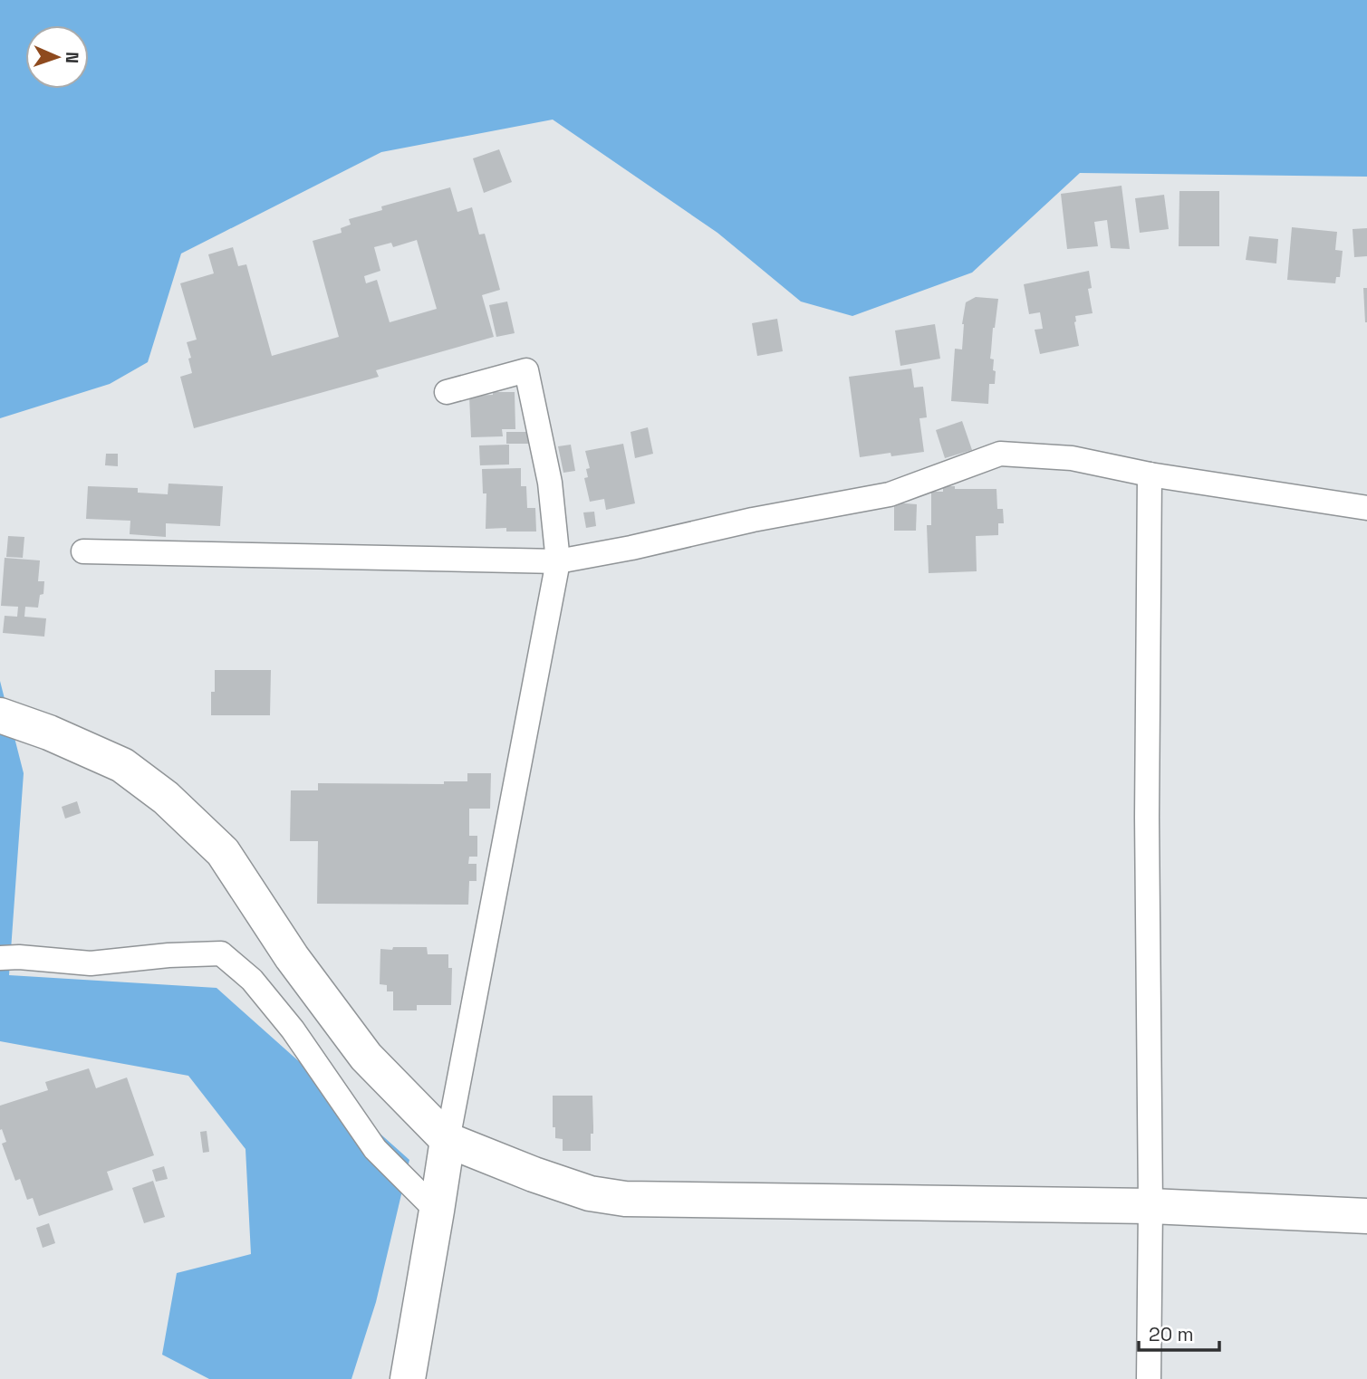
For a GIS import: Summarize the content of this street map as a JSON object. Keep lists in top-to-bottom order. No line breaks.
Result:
{"scale_bar":"20 m","north":"right"}
